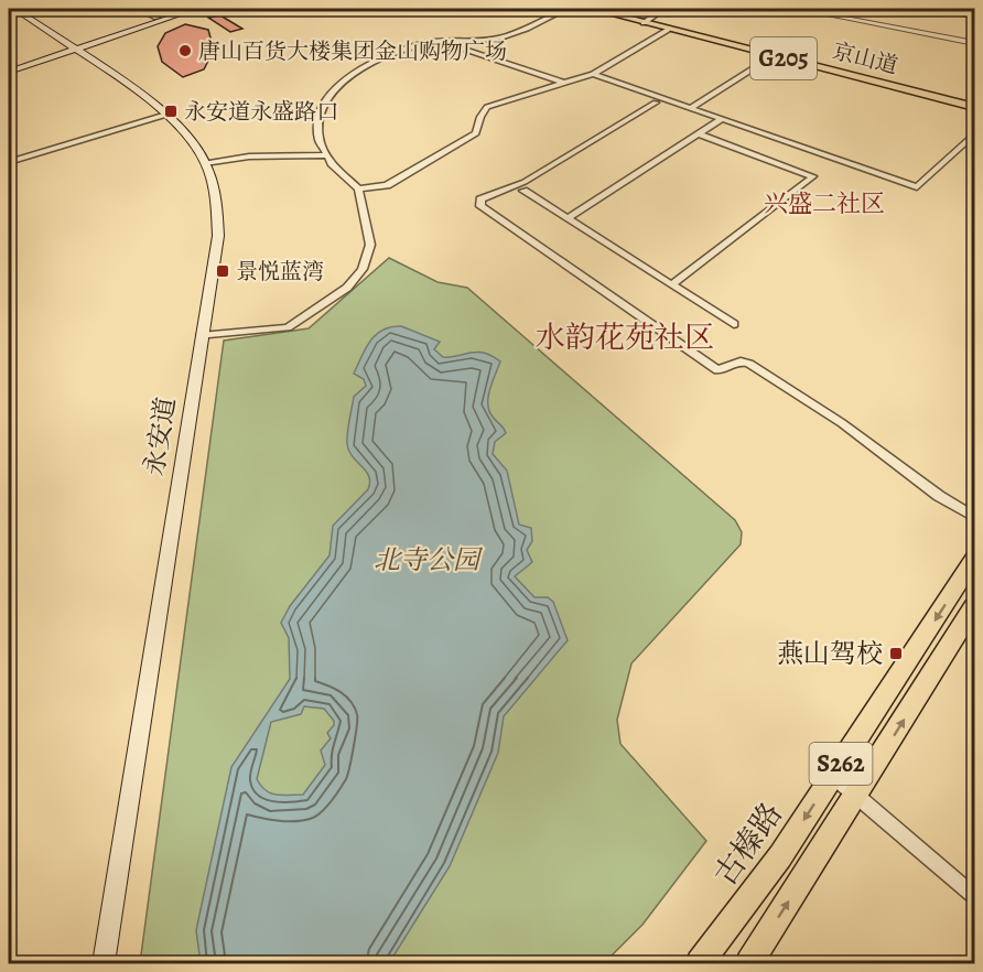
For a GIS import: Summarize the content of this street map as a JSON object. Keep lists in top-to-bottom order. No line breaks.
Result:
{"streets":{"main road":["G205","京山道","永安道","S262","古榛路"]},"districts":["兴盛二社区","水韵花苑社区"],"parks":["北寺公园"],"places":{"other":["唐山百货大楼集团金山购物广场"],"transit":["永安道永盛路口","景悦蓝湾","燕山驾校"]}}
